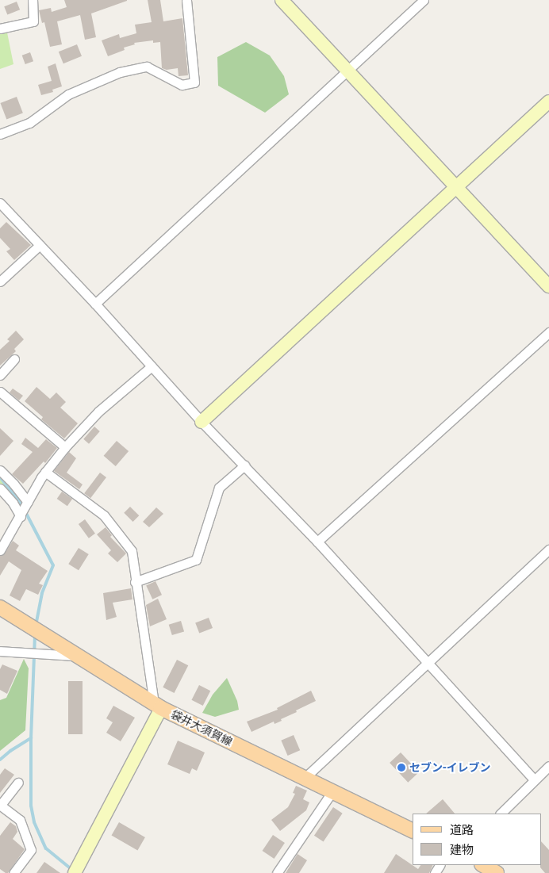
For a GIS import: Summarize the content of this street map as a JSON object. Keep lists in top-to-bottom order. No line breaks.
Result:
{"streets":{"main road":["袋井大須賀線"]},"places":["セブン-イレブン"],"legend":["道路","建物"]}
